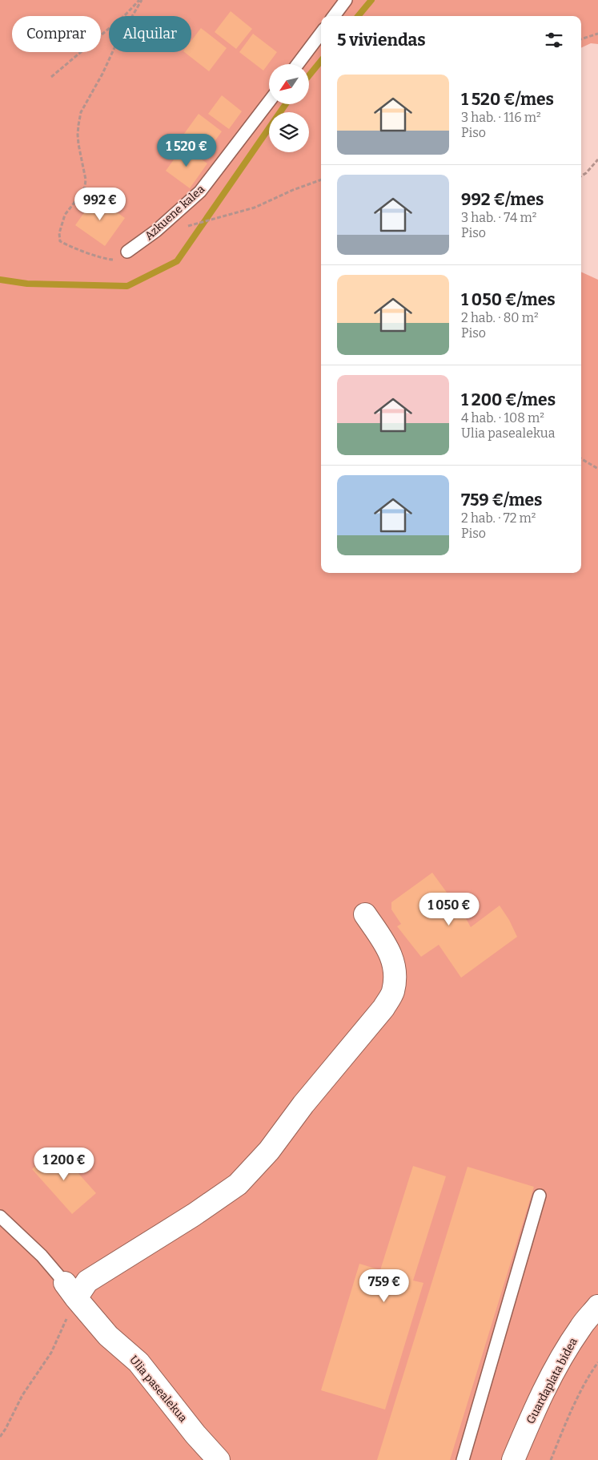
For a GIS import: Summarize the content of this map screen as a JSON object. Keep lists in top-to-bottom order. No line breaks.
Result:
{"streets":{"street":["Guardaplata bidea","Ulia pasealekua"],"lane":["Azkuene kalea"]},"north":"bottom left","page":{"chip":["Comprar","Alquilar"],"heading":"5 viviendas","list":[{"name":"1 520 €/mes","note":"3 hab. · 116 m² · Piso"},{"name":"992 €/mes","note":"3 hab. · 74 m² · Piso"},{"name":"1 050 €/mes","note":"2 hab. · 80 m² · Piso"},{"name":"1 200 €/mes","note":"4 hab. · 108 m² · Ulia pasealekua"},{"name":"759 €/mes","note":"2 hab. · 72 m² · Piso"}],"price":["1 520 €","992 €","1 050 €","1 200 €","759 €"]}}
